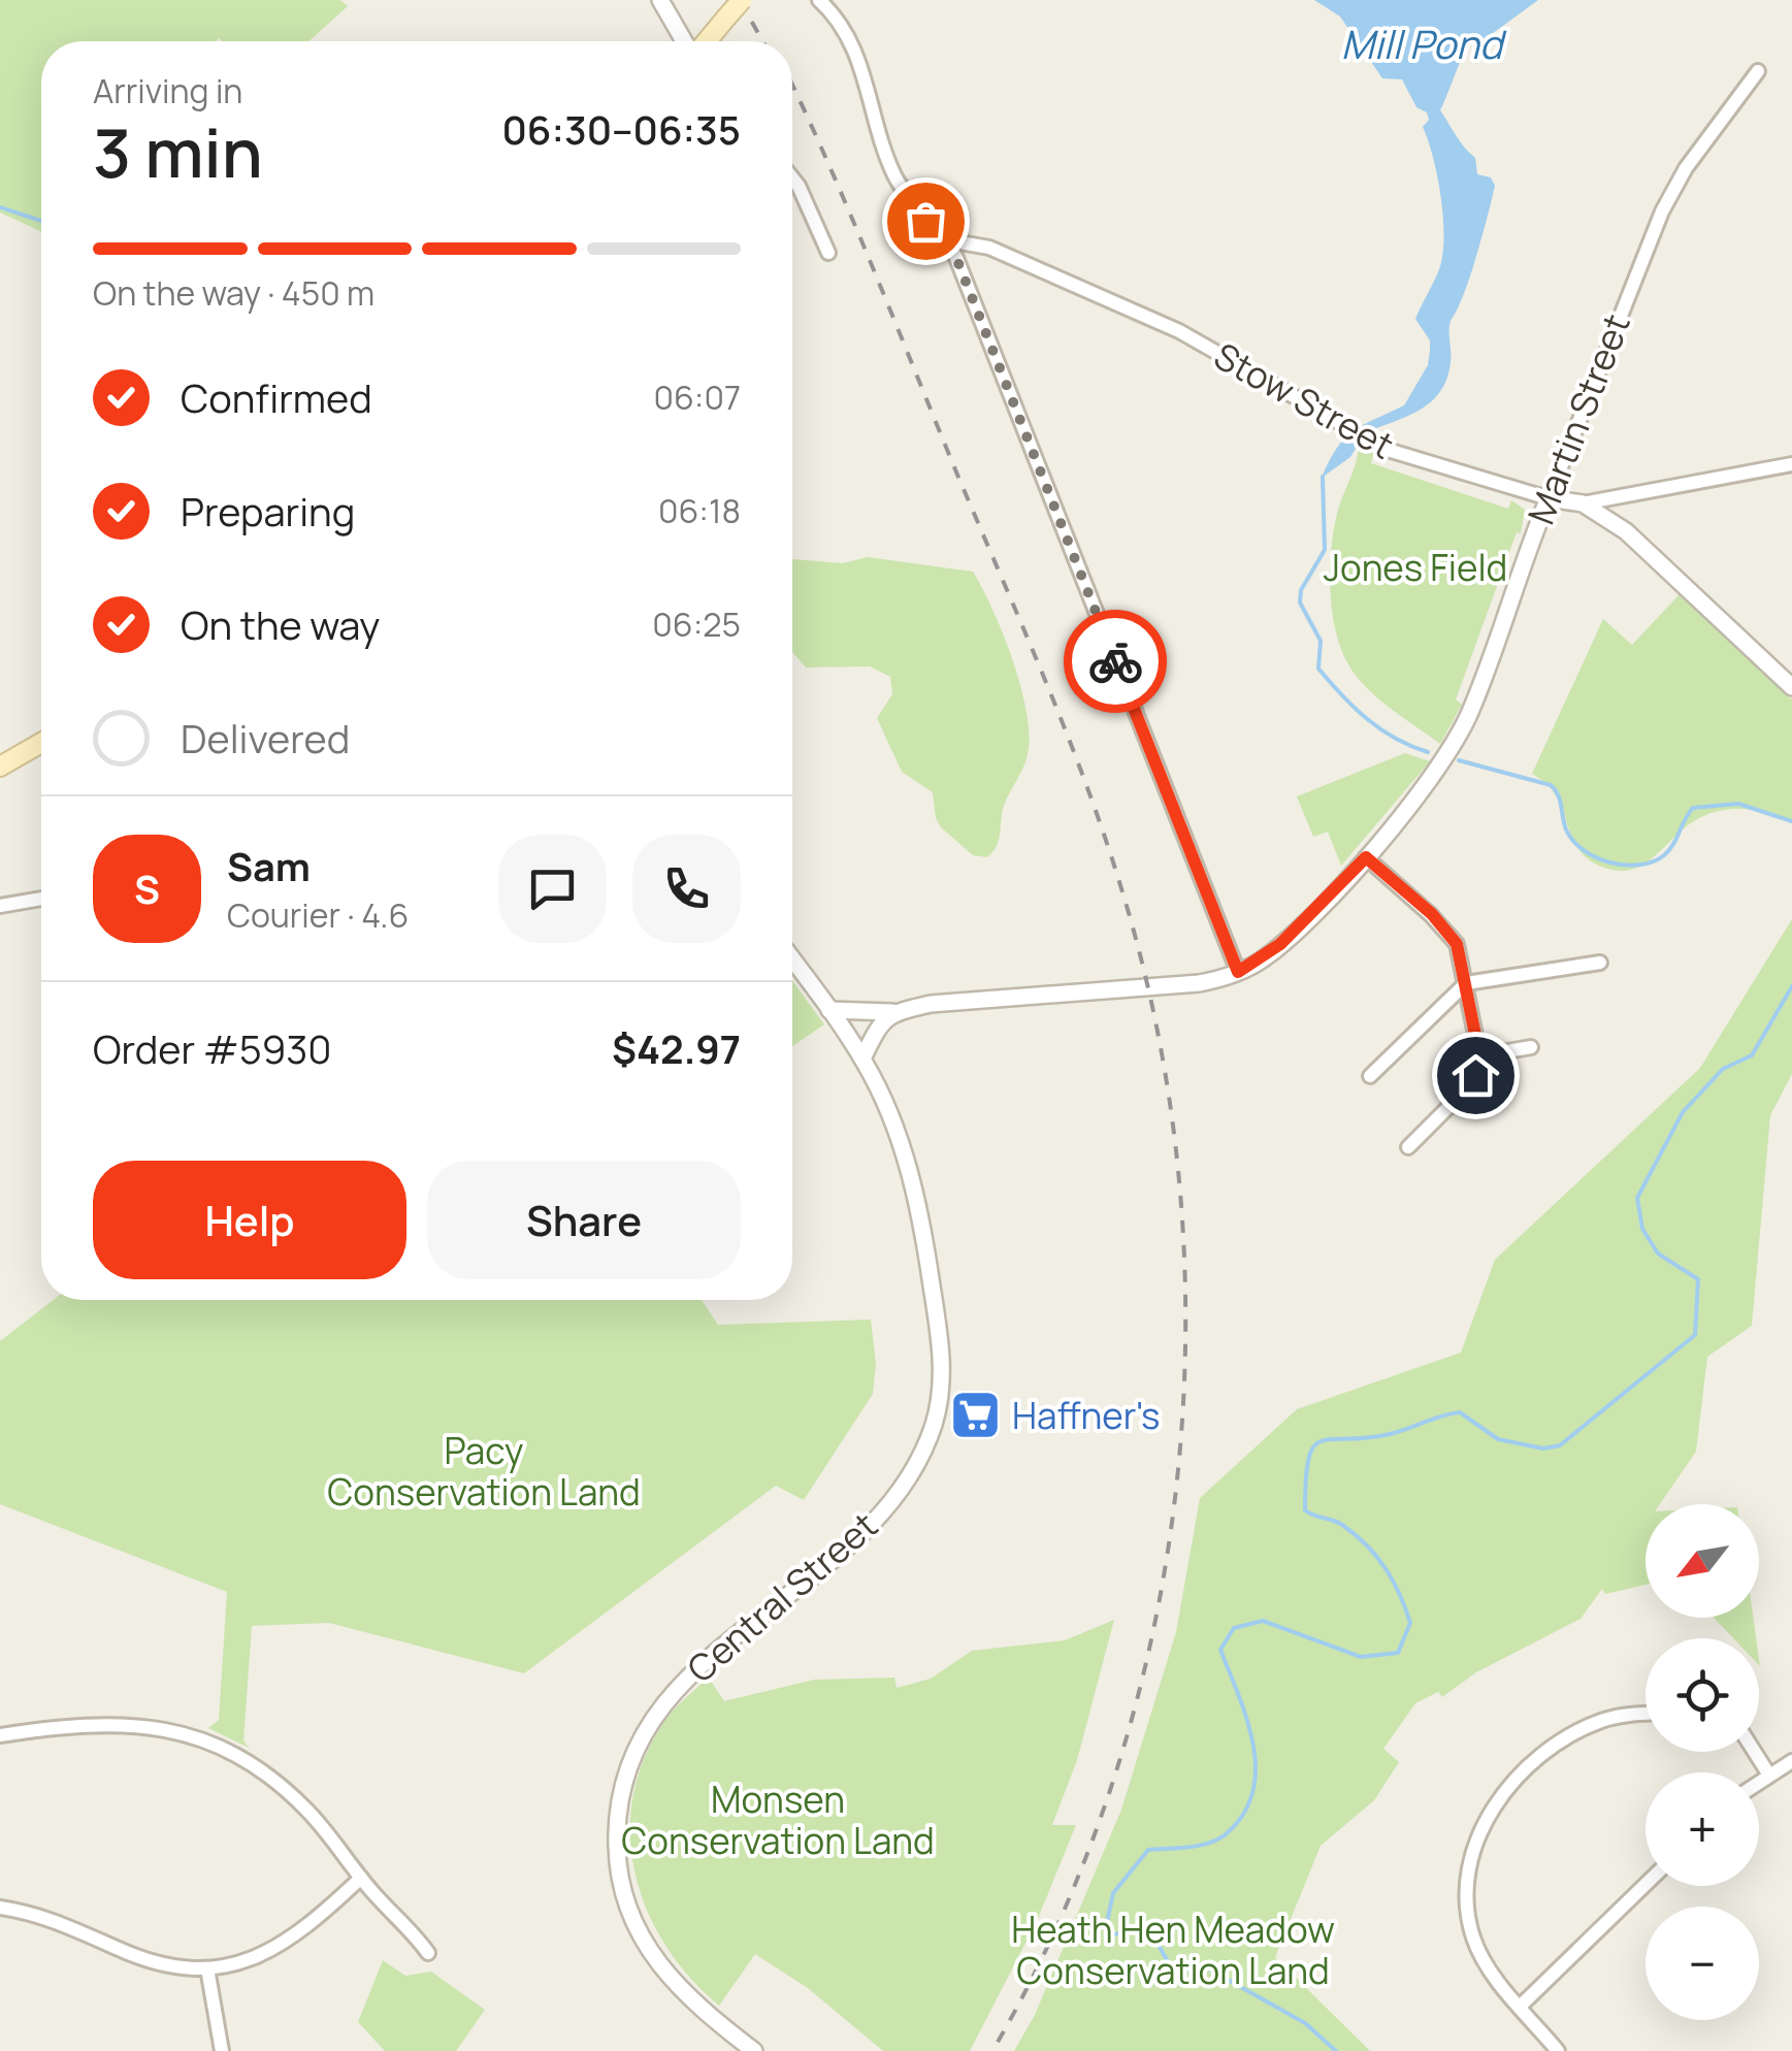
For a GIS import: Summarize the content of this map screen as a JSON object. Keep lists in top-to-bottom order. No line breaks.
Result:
{"streets":{"street":["Stow Street","Martin Street","Central Street"]},"crossings":[["Stow Street","Martin Street"],["Martin Street","Central Street"]],"water":["Mill Pond"],"parks":["Jones Field","Pacy Conservation Land","Monsen Conservation Land","Heath Hen Meadow Conservation Land"],"places":{"supermarket":["Haffner's"]},"north":"bottom left","page":{"heading":["3 min","Arriving in","06:30–06:35"],"panel":["Sam","Courier · 4.6","Order #5930","$42.97"],"bar":"On the way · 450 m","list":[["Confirmed","06:07"],["Preparing","06:18"],["On the way","06:25"],"Delivered"],"round":"S","buttons":["Help","Share"],"map_buttons":["+","−"]}}
